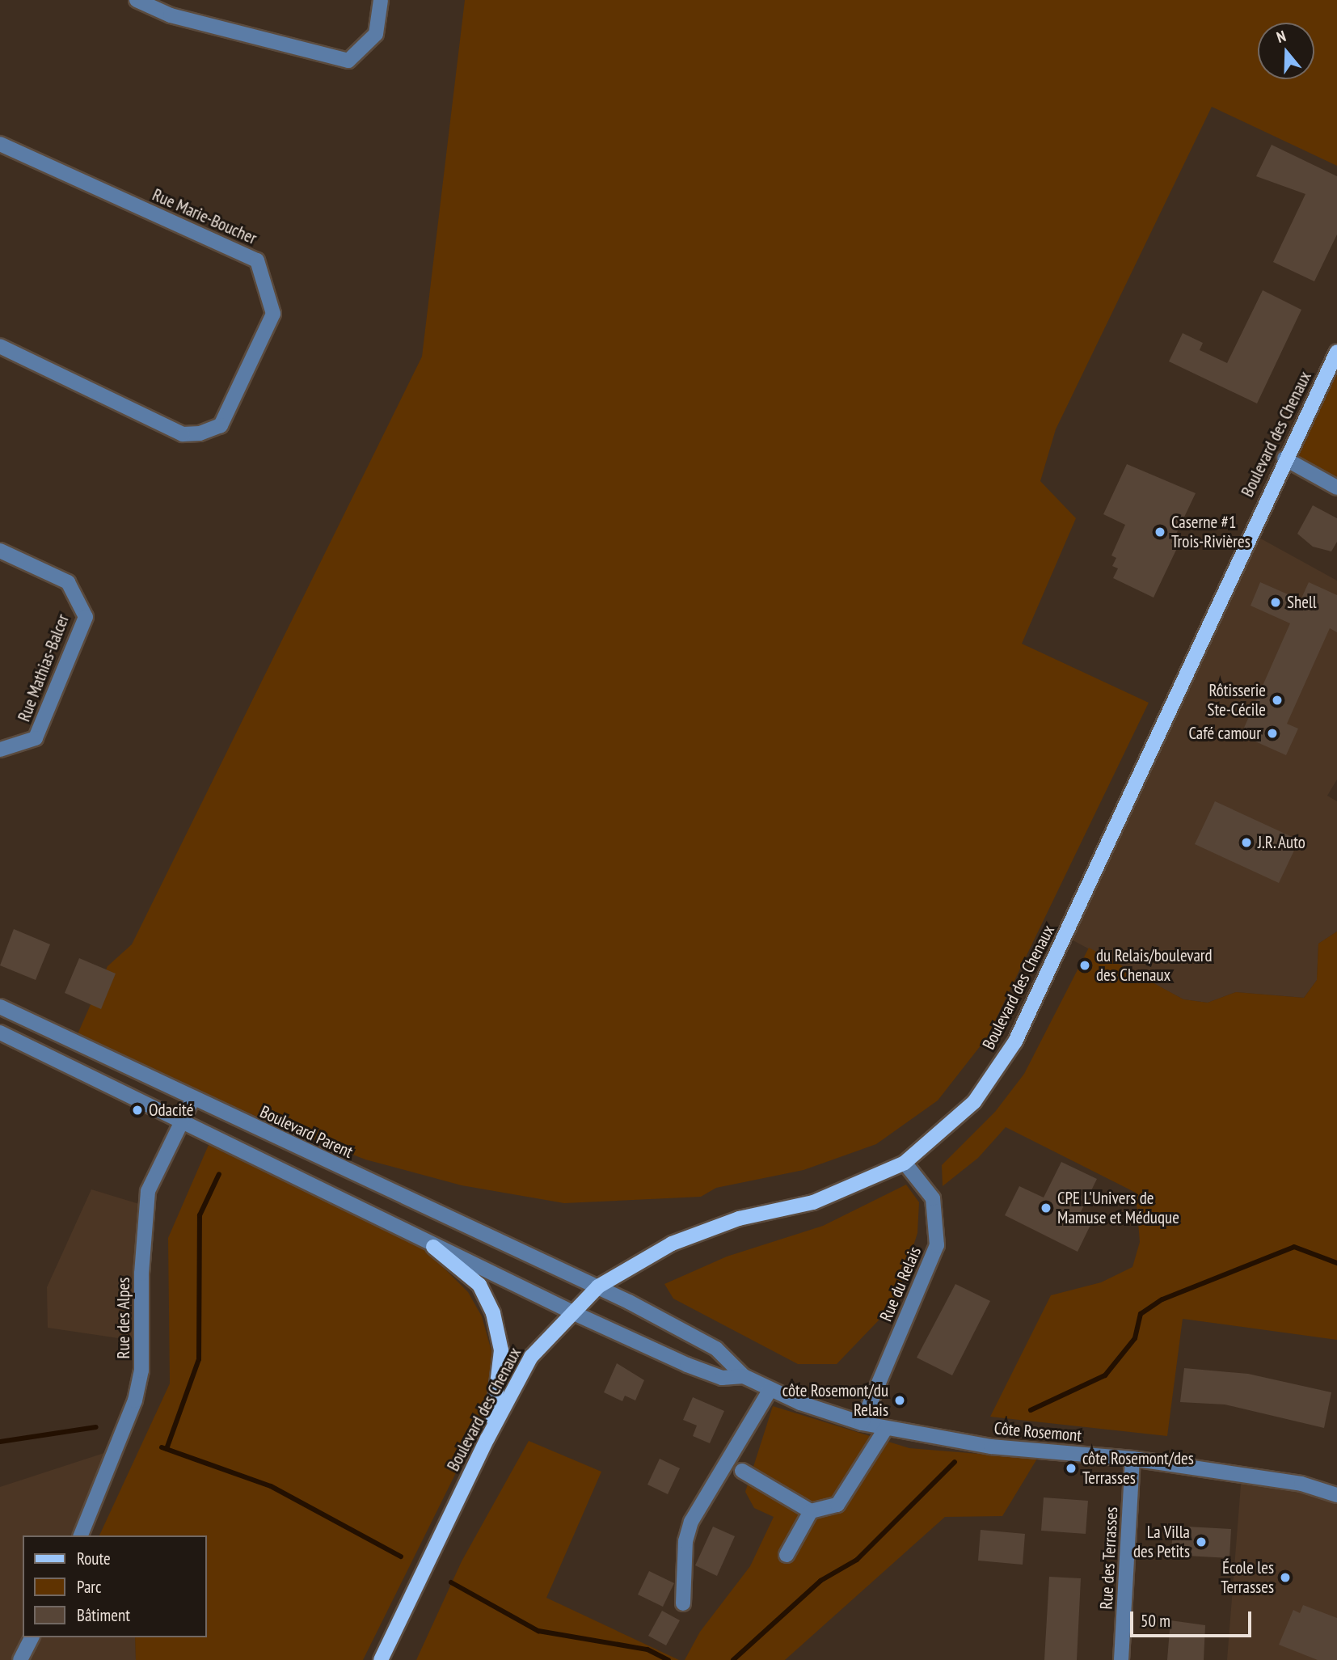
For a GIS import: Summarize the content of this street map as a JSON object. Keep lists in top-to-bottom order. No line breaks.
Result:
{"streets":{"main road":["Boulevard des Chenaux"],"street":["Rue Marie-Boucher","Rue Mathias-Balcer","Boulevard Parent","Rue du Relais","Rue des Alpes","Côte Rosemont","Rue des Terrasses"]},"crossings":[["Boulevard des Chenaux","Boulevard Parent"],["Boulevard des Chenaux","Rue du Relais"],["Boulevard des Chenaux","Côte Rosemont"],["Boulevard Parent","Rue des Alpes"],["Boulevard Parent","Côte Rosemont"],["Rue du Relais","Côte Rosemont"],["Côte Rosemont","Rue des Terrasses"]],"places":["Caserne #1 Trois-Rivières","Shell","Rôtisserie Ste-Cécile","Café camour","J.R. Auto","du Relais/boulevard des Chenaux","Odacité","CPE L'Univers de Mamuse et Méduque","côte Rosemont/du Relais","côte Rosemont/des Terrasses","La Villa des Petits","École les Terrasses"],"legend":["Route","Parc","Bâtiment"],"scale_bar":"50 m","north":"top"}
